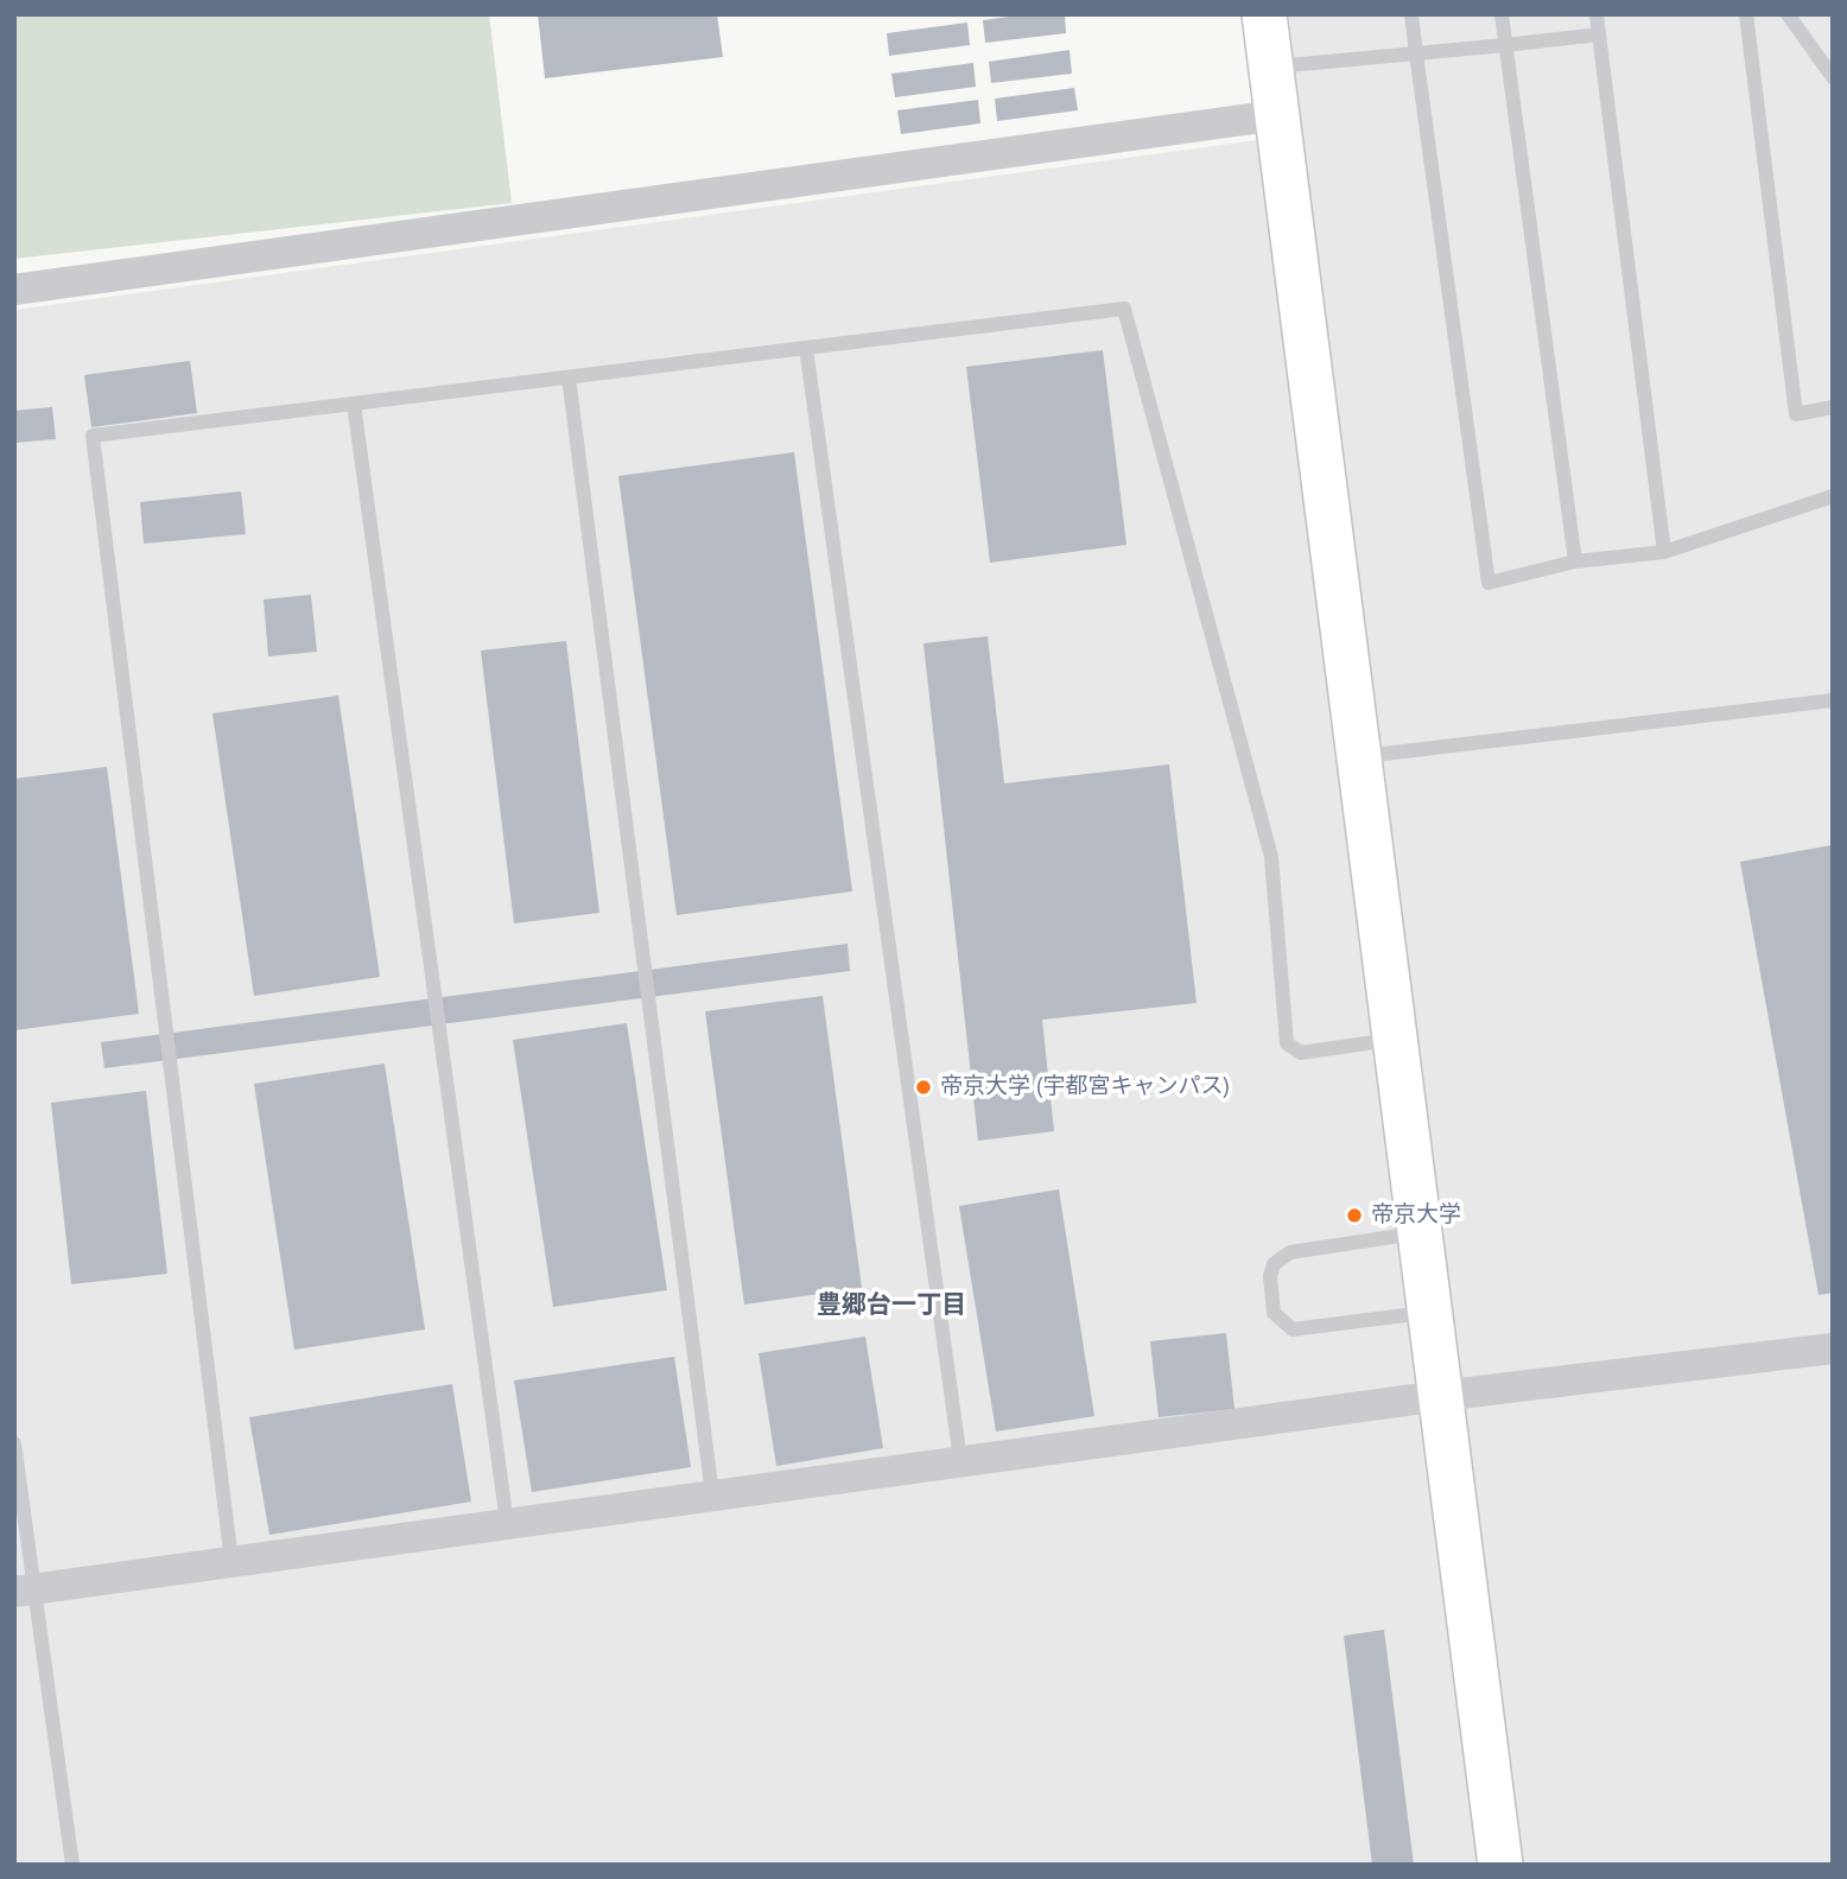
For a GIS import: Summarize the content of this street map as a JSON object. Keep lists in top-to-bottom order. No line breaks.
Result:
{"districts":["豊郷台一丁目"],"places":["帝京大学 (宇都宮キャンパス)","帝京大学"]}
